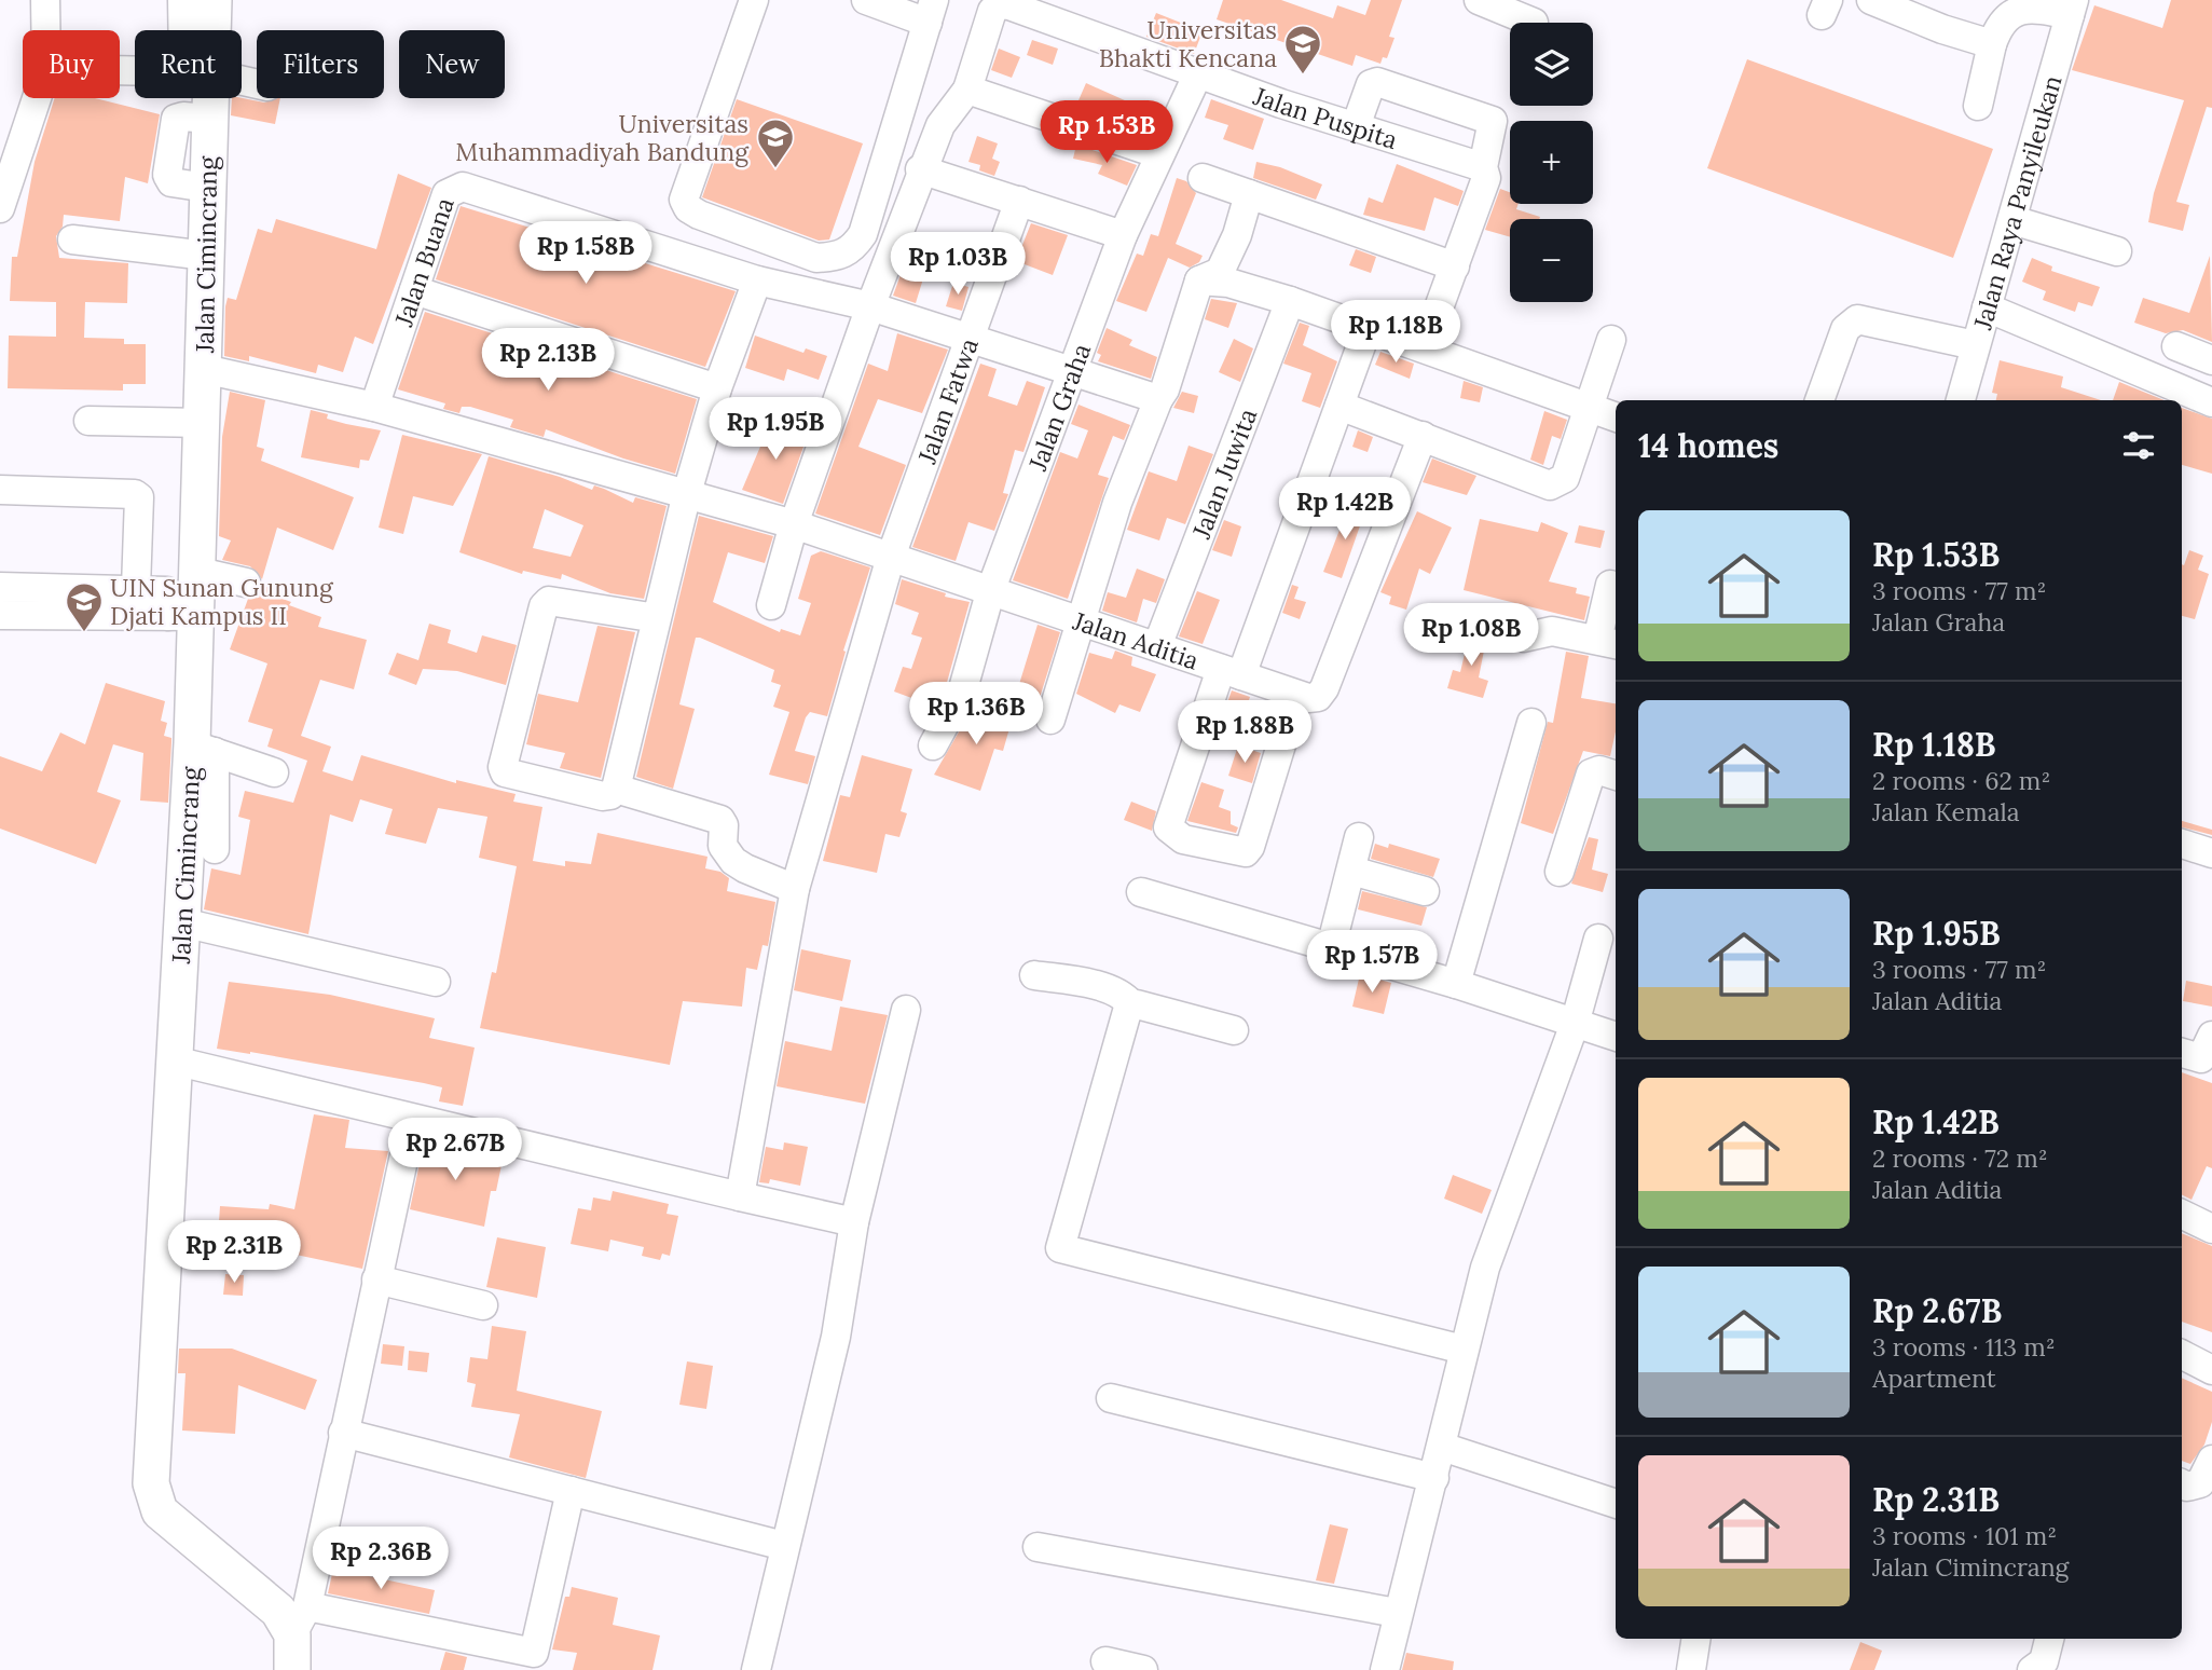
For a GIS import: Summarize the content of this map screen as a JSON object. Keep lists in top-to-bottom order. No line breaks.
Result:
{"streets":{"main road":["Jalan Cimincrang"],"street":["Jalan Puspita","Jalan Raya Panyileukan","Jalan Buana","Jalan Fatwa","Jalan Graha","Jalan Juwita","Jalan Aditia"]},"crossings":[["Jalan Puspita","Jalan Graha"],["Jalan Cimincrang","Jalan Aditia"],["Jalan Buana","Jalan Fatwa"],["Jalan Buana","Jalan Graha"],["Jalan Buana","Jalan Aditia"],["Jalan Fatwa","Jalan Aditia"],["Jalan Graha","Jalan Aditia"],["Jalan Juwita","Jalan Aditia"]],"places":{"school or university":["Universitas Bhakti Kencana","Universitas Muhammadiyah Bandung","UIN Sunan Gunung Djati Kampus II"]},"page":{"map_buttons":["+","−"],"chip":["Buy","Rent","Filters","New"],"price":["Rp 1.53B","Rp 1.58B","Rp 1.03B","Rp 1.18B","Rp 2.13B","Rp 1.95B","Rp 1.42B","Rp 1.08B","Rp 1.36B","Rp 1.88B","Rp 1.57B","Rp 2.67B","Rp 2.31B","Rp 2.36B"],"heading":"14 homes","list":[{"name":"Rp 1.53B","note":"3 rooms · 77 m² · Jalan Graha"},{"name":"Rp 1.18B","note":"2 rooms · 62 m² · Jalan Kemala"},{"name":"Rp 1.95B","note":"3 rooms · 77 m² · Jalan Aditia"},{"name":"Rp 1.42B","note":"2 rooms · 72 m² · Jalan Aditia"},{"name":"Rp 2.67B","note":"3 rooms · 113 m² · Apartment"},{"name":"Rp 2.31B","note":"3 rooms · 101 m² · Jalan Cimincrang"}]}}
